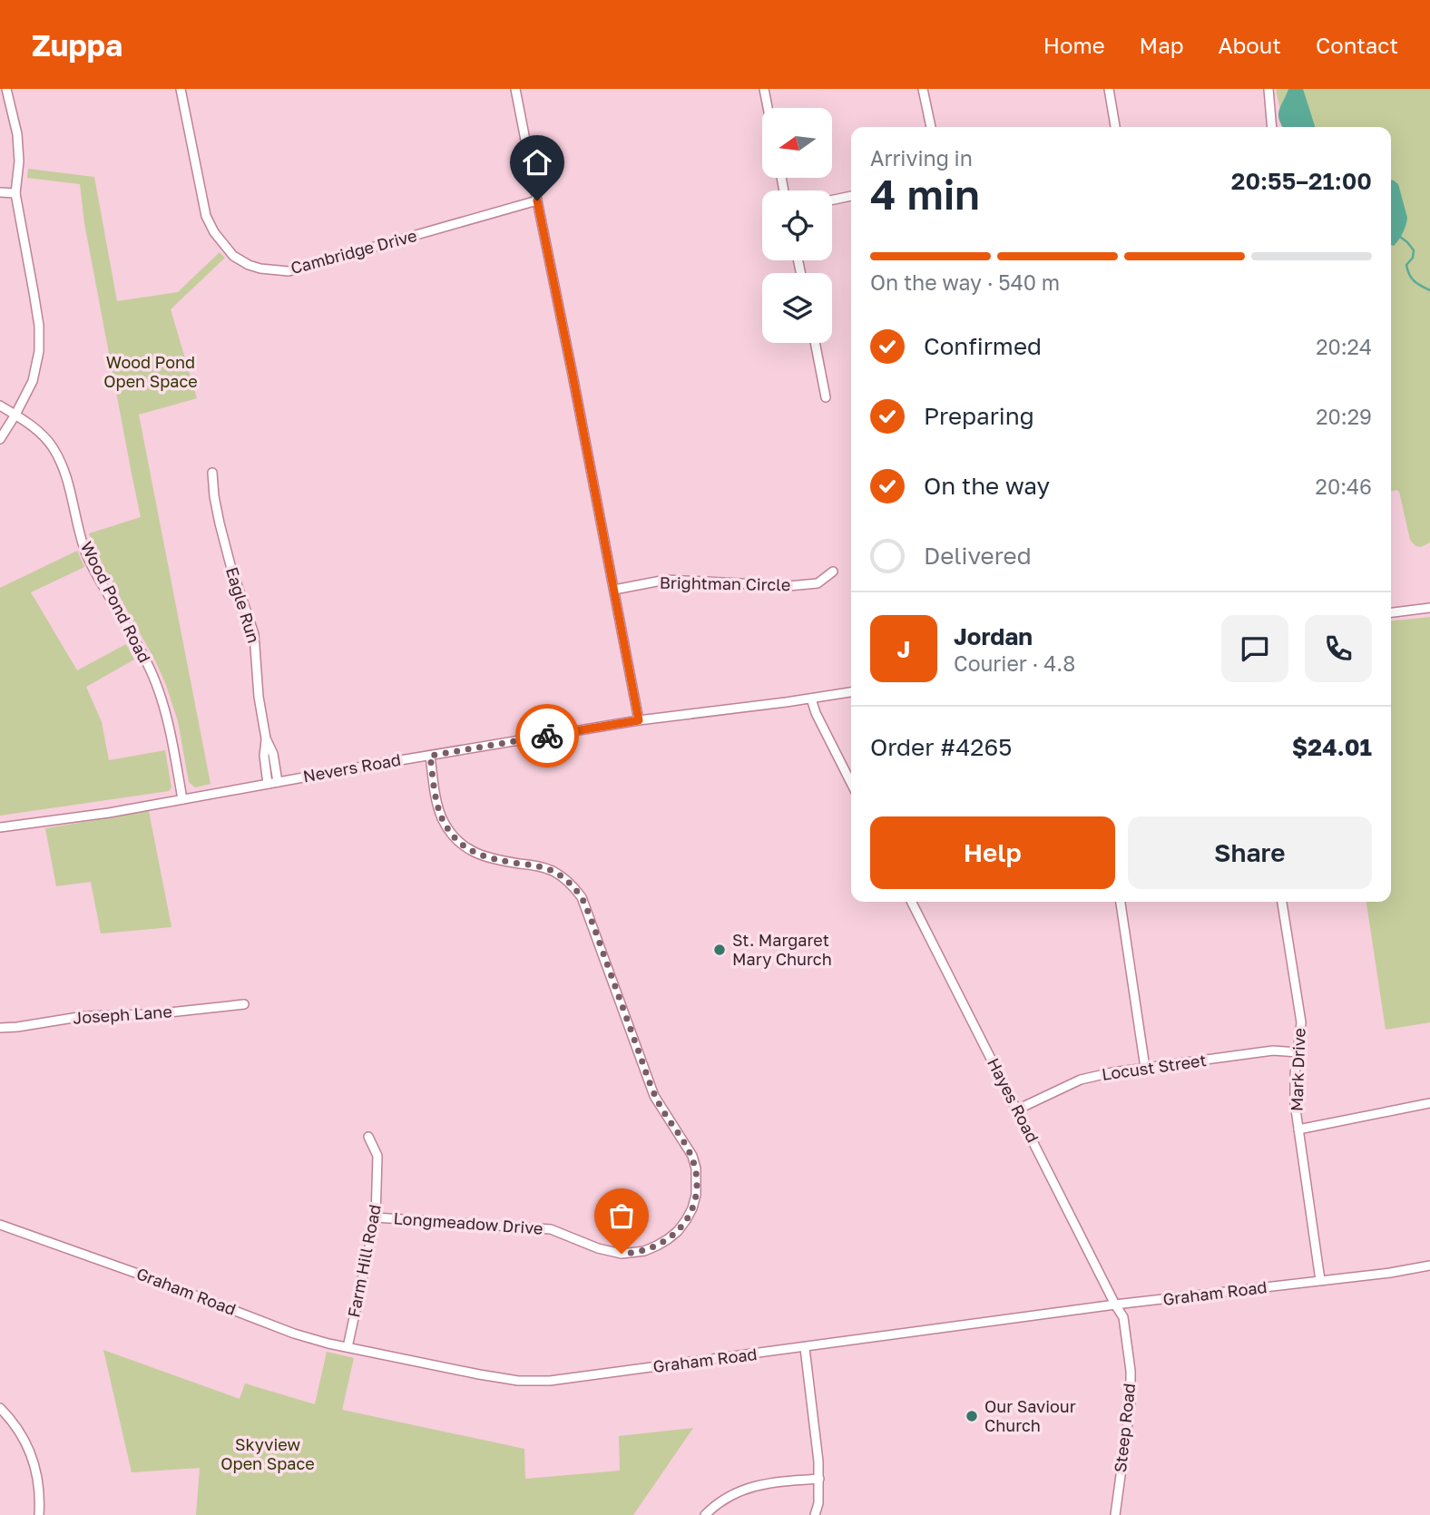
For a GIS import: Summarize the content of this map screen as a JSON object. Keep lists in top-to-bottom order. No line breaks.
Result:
{"streets":{"street":["Cambridge Drive","Brightman Circle","Wood Pond Road","Eagle Run","Nevers Road","Joseph Lane","Locust Street","Mark Drive","Hayes Road","Longmeadow Drive","Farm Hill Road","Graham Road","Steep Road"]},"crossings":[["Wood Pond Road","Nevers Road"],["Eagle Run","Nevers Road"],["Nevers Road","Longmeadow Drive"],["Locust Street","Mark Drive"],["Locust Street","Hayes Road"],["Mark Drive","Graham Road"],["Hayes Road","Graham Road"],["Hayes Road","Steep Road"],["Longmeadow Drive","Farm Hill Road"],["Farm Hill Road","Graham Road"],["Graham Road","Steep Road"]],"parks":["Wood Pond Open Space","Skyview Open Space"],"places":["St. Margaret Mary Church","Our Saviour Church"],"north":"left","page":{"header":"Zuppa","nav":["Home","Map","About","Contact"],"heading":["4 min","Arriving in","20:55–21:00"],"panel":["Jordan","Courier · 4.8","Order #4265","$24.01"],"bar":"On the way · 540 m","list":[["Confirmed","20:24"],["Preparing","20:29"],["On the way","20:46"],"Delivered"],"round":"J","buttons":["Help","Share"]}}
